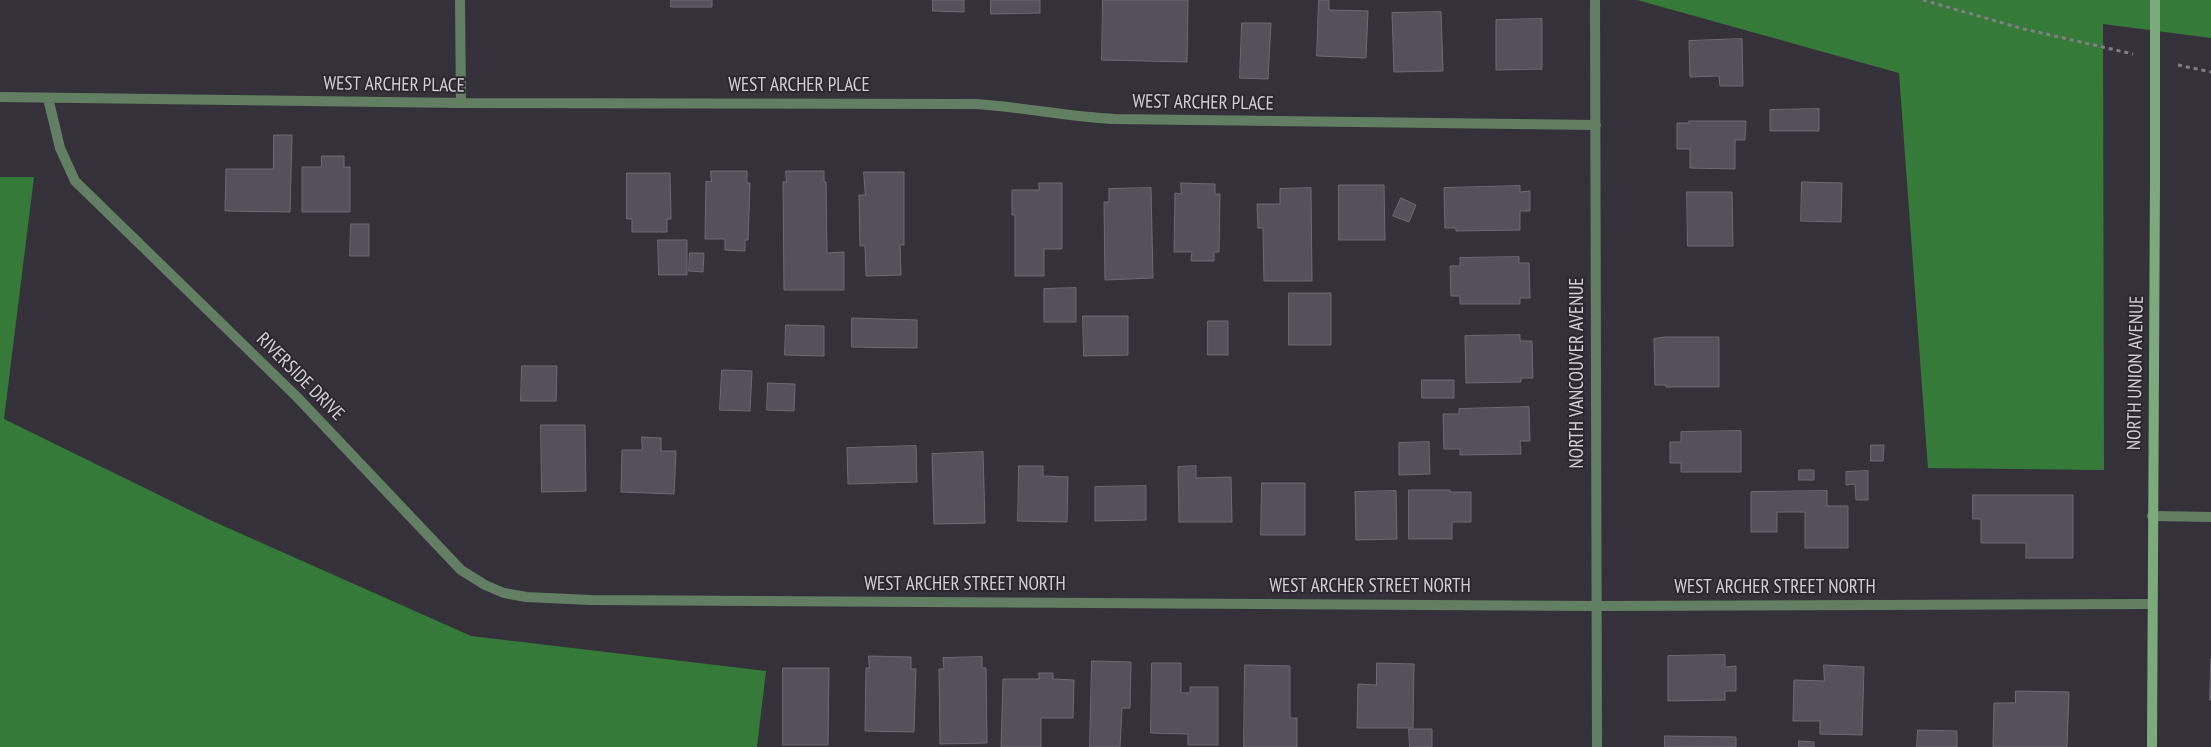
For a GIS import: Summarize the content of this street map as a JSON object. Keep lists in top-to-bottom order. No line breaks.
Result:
{"streets":{"street":["WEST ARCHER PLACE","NORTH VANCOUVER AVENUE","NORTH UNION AVENUE","RIVERSIDE DRIVE","WEST ARCHER STREET NORTH"]},"crossings":[["WEST ARCHER PLACE","NORTH VANCOUVER AVENUE"],["WEST ARCHER PLACE","RIVERSIDE DRIVE"],["NORTH VANCOUVER AVENUE","WEST ARCHER STREET NORTH"],["NORTH UNION AVENUE","WEST ARCHER STREET NORTH"],["RIVERSIDE DRIVE","WEST ARCHER STREET NORTH"]]}
